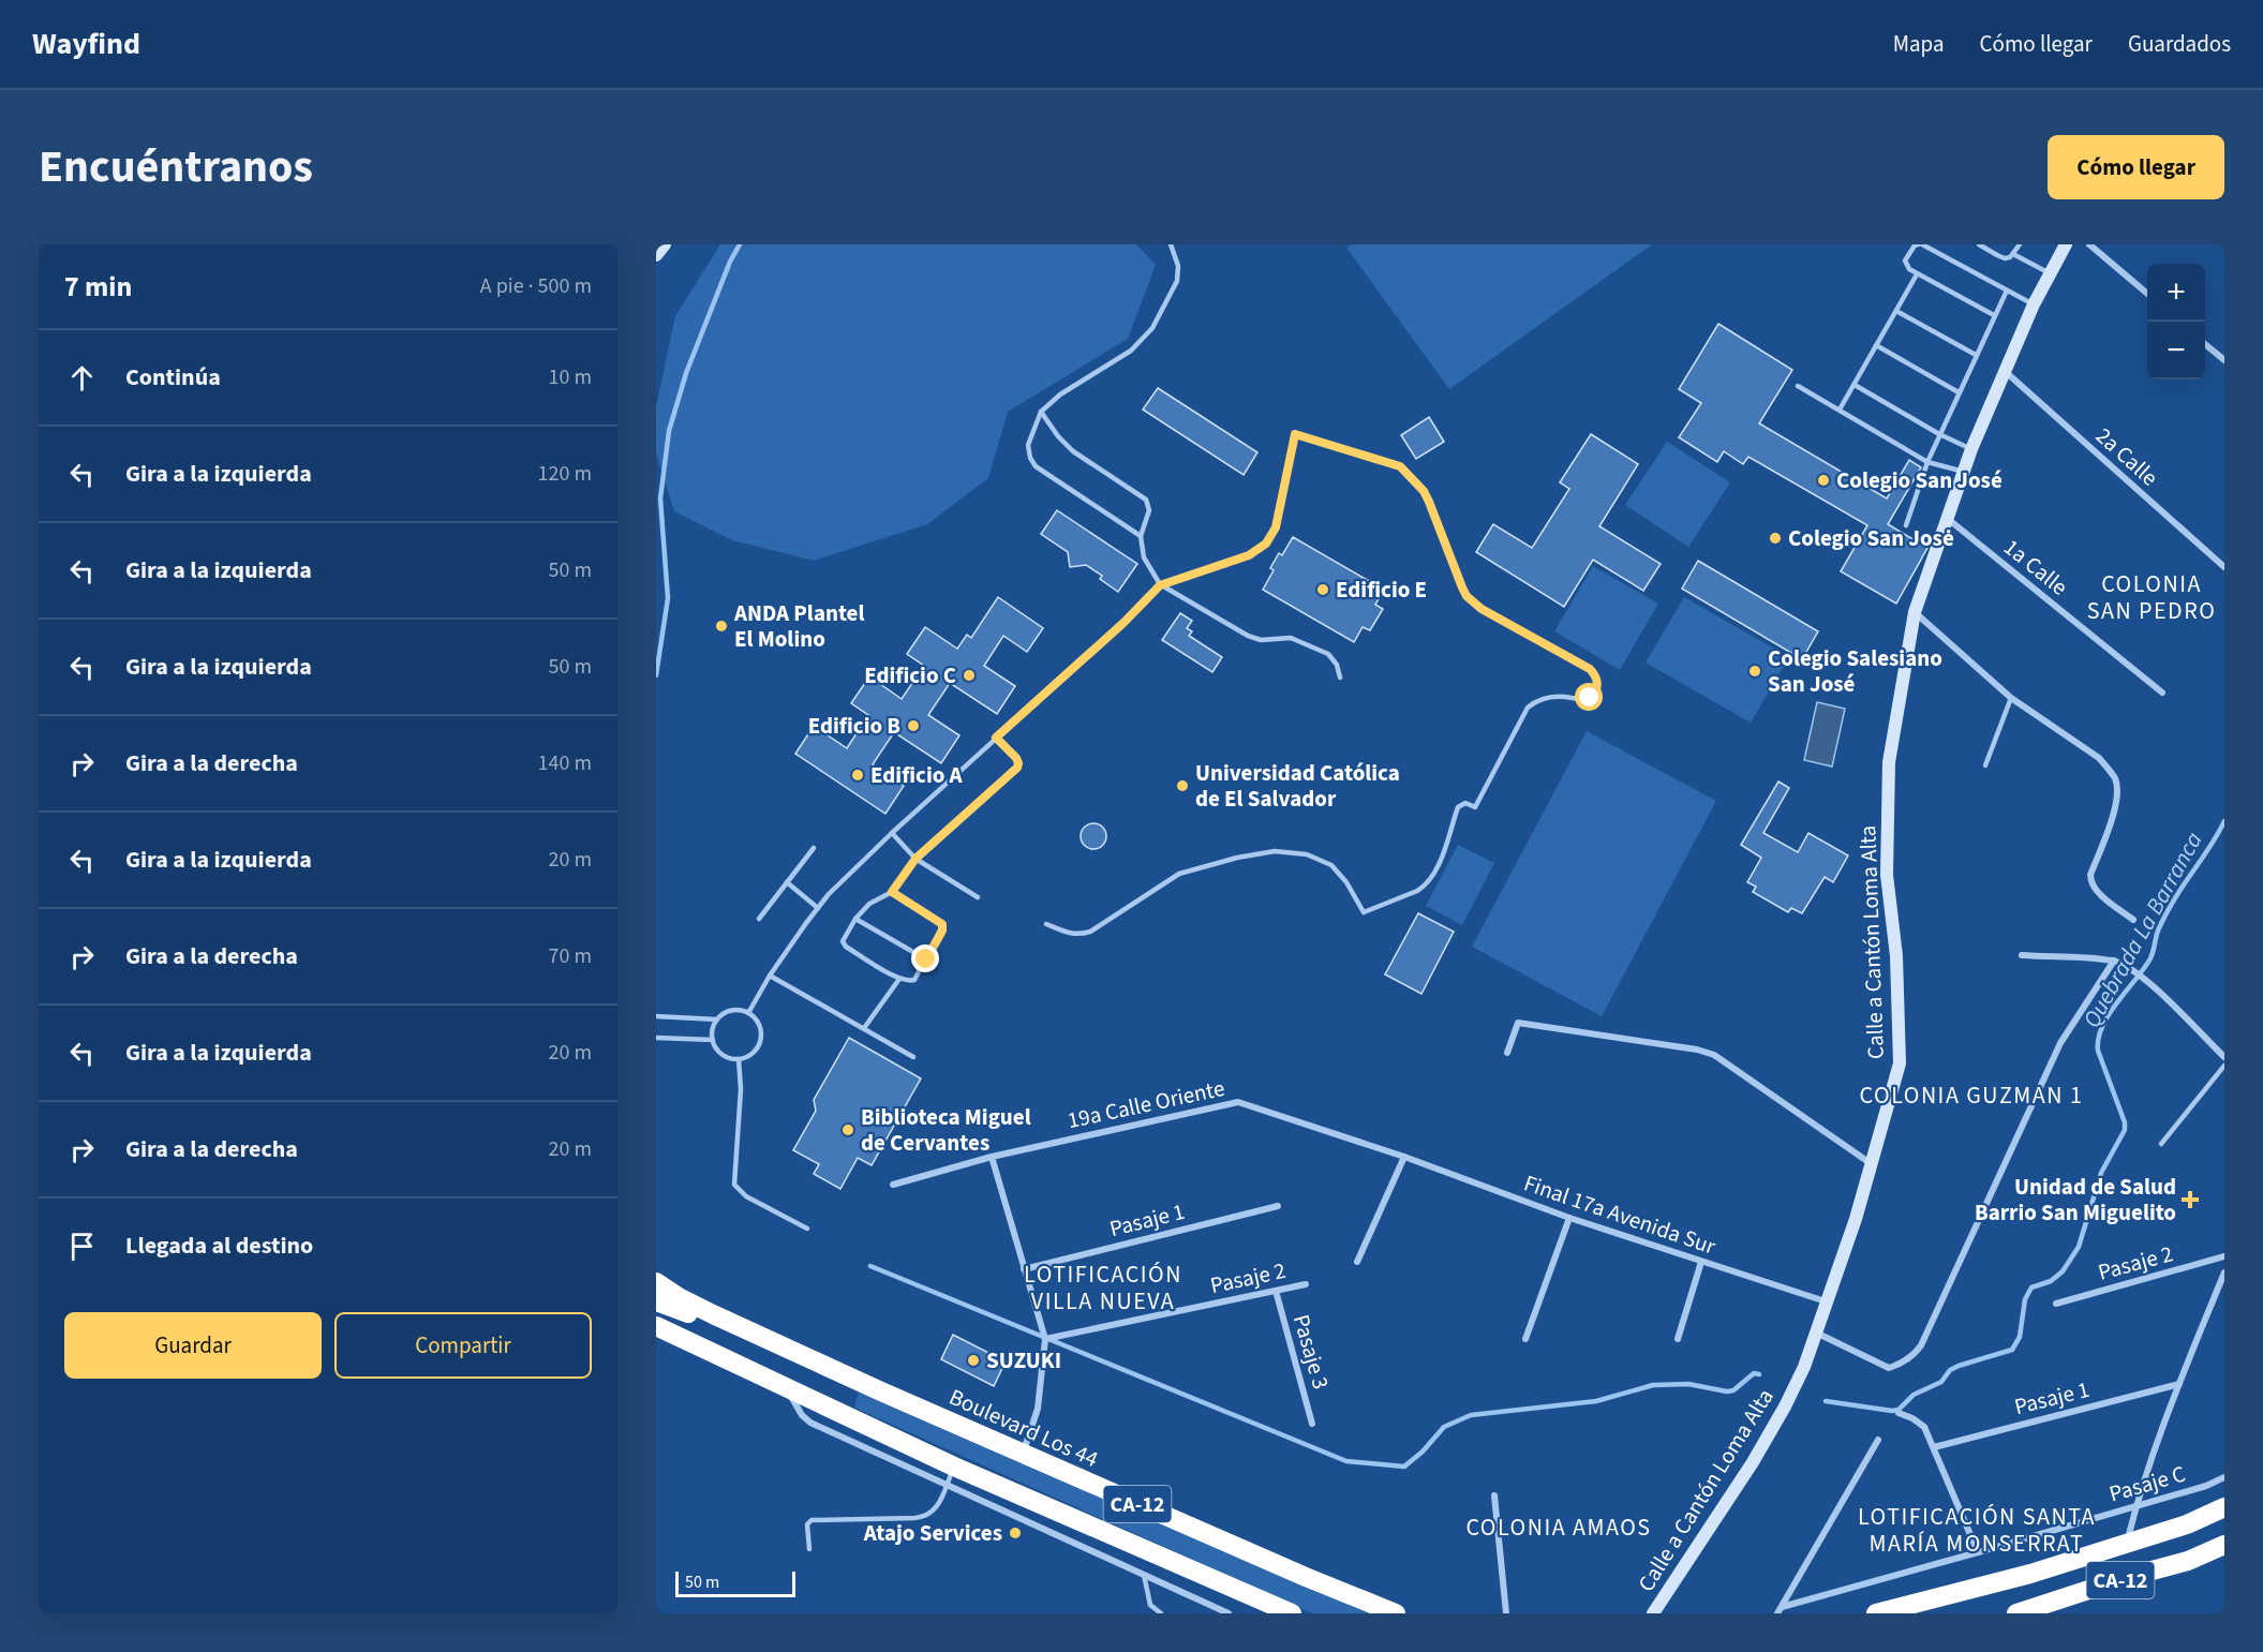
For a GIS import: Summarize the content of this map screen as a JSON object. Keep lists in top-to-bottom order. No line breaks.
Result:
{"streets":{"highway":["Boulevard Los 44","CA-12"],"street":["2a Calle","1a Calle","Calle a Cantón Loma Alta","19a Calle Oriente","Final 17a Avenida Sur","Pasaje 1","Pasaje 2","Pasaje 3","Pasaje C"]},"crossings":[["2a Calle","Calle a Cantón Loma Alta"],["1a Calle","Calle a Cantón Loma Alta"],["Calle a Cantón Loma Alta","Final 17a Avenida Sur"],["19a Calle Oriente","Final 17a Avenida Sur"],["Pasaje 2","Pasaje 3"],["Boulevard Los 44","CA-12"]],"districts":["COLONIA SAN PEDRO","COLONIA GUZMAN 1","LOTIFICACIÓN VILLA NUEVA","LOTIFICACIÓN SANTA MARÍA MONSERRAT","COLONIA AMAOS"],"water":["Quebrada La Barranca"],"places":{"other":["Colegio San José","Colegio San Josė","Edificio E","ANDA Plantel El Molino","Colegio Salesiano San José","Edificio C","Edificio B","Edificio A","Universidad Católica de El Salvador","Biblioteca Miguel de Cervantes","SUZUKI","Atajo Services"],"health":["Unidad de Salud Barrio San Miguelito"]},"scale_bar":"50 m","page":{"header":"Wayfind","nav":["Mapa","Cómo llegar","Guardados"],"title":"Encuéntranos","buttons":["Cómo llegar",["Guardar","Compartir"]],"heading":["7 min","A pie · 500 m"],"map_buttons":["+","−"],"list":[["Continúa","10 m"],["Gira a la izquierda","120 m"],["Gira a la izquierda","50 m"],["Gira a la izquierda","50 m"],["Gira a la derecha","140 m"],["Gira a la izquierda","20 m"],["Gira a la derecha","70 m"],["Gira a la izquierda","20 m"],["Gira a la derecha","20 m"],"Llegada al destino"],"scale":"50 m"}}
